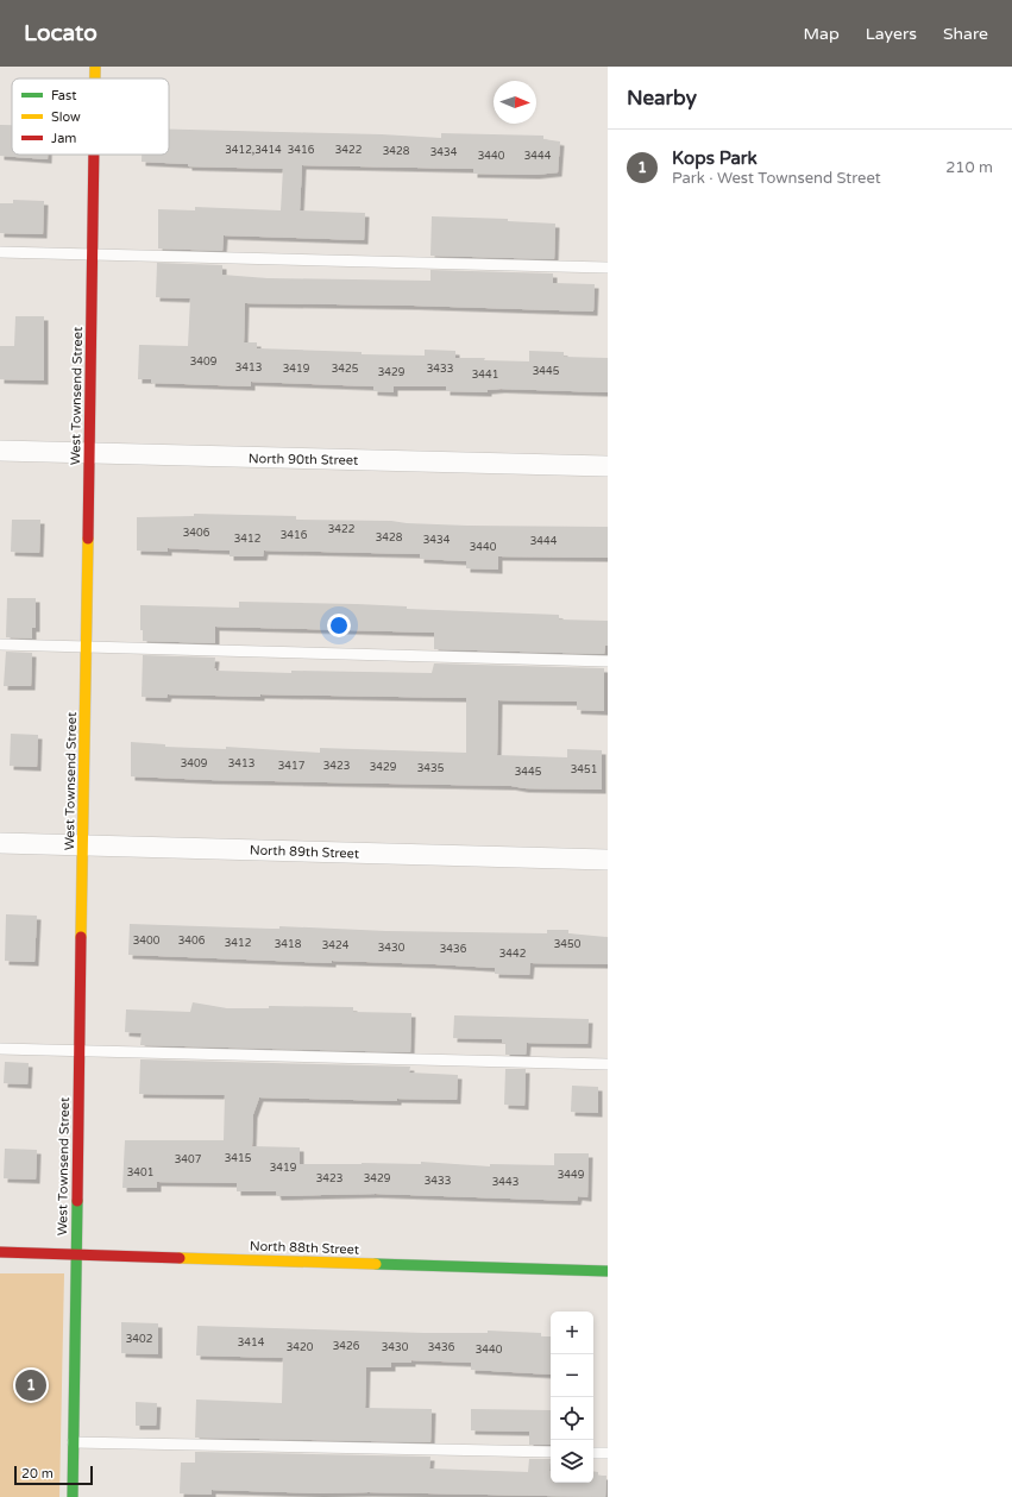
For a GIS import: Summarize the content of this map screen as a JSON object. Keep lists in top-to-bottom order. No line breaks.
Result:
{"streets":{"street":["West Townsend Street","North 90th Street","North 89th Street","North 88th Street"]},"crossings":[["West Townsend Street","North 90th Street"],["West Townsend Street","North 89th Street"],["West Townsend Street","North 88th Street"]],"house_numbers":["3412,3414","3416","3422","3428","3434","3440","3444","3409","3413","3419","3425","3433","3445","3429","3441","3422","3406","3416","3428","3412","3434","3444","3440","3409","3413","3417","3423","3429","3435","3451","3445","3400","3406","3412","3418","3450","3424","3430","3436","3442","3415","3407","3419","3401","3449","3423","3429","3433","3443","3402","3414","3426","3420","3430","3436","3440"],"legend":["Fast","Slow","Jam"],"scale_bar":"20 m","north":"right","page":{"header":"Locato","nav":["Map","Layers","Share"],"heading":"Nearby","list":[{"mark":"1","name":"Kops Park","note":"Park · West Townsend Street","value":"210 m"}],"map_buttons":["+","−"],"pins":"1","scale":"20 m"}}
